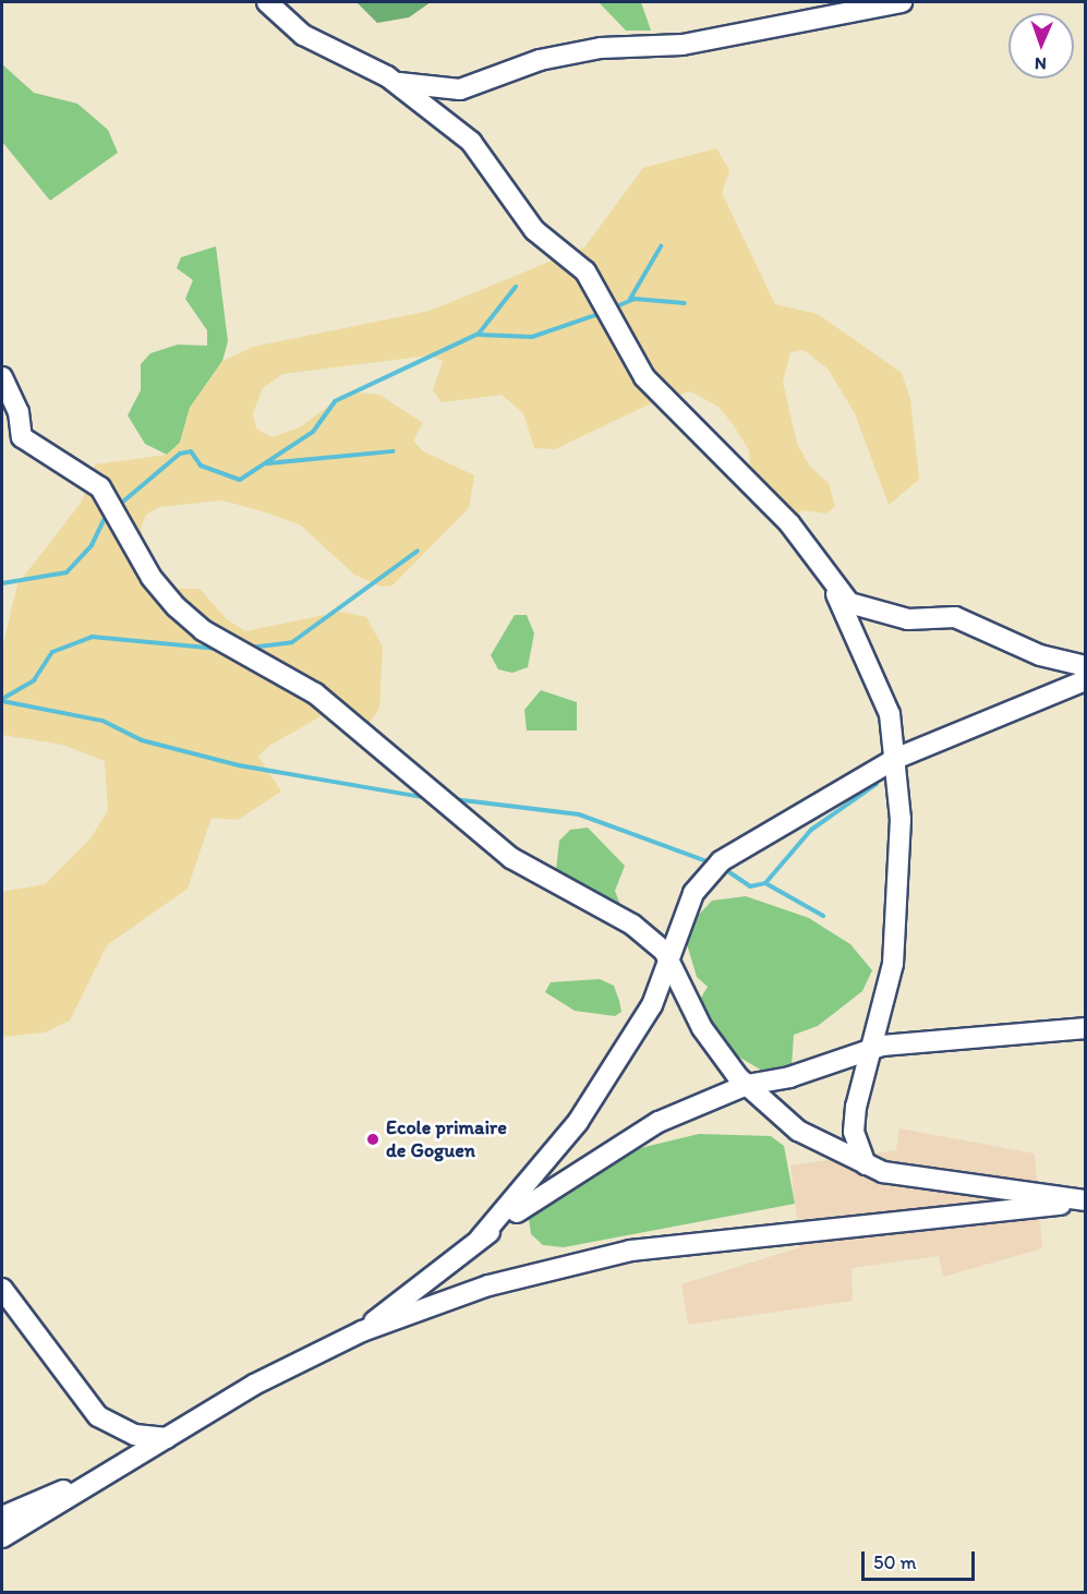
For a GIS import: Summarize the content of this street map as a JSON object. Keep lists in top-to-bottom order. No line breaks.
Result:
{"places":["Ecole primaire de Goguen"],"scale_bar":"50 m","north":"bottom"}
